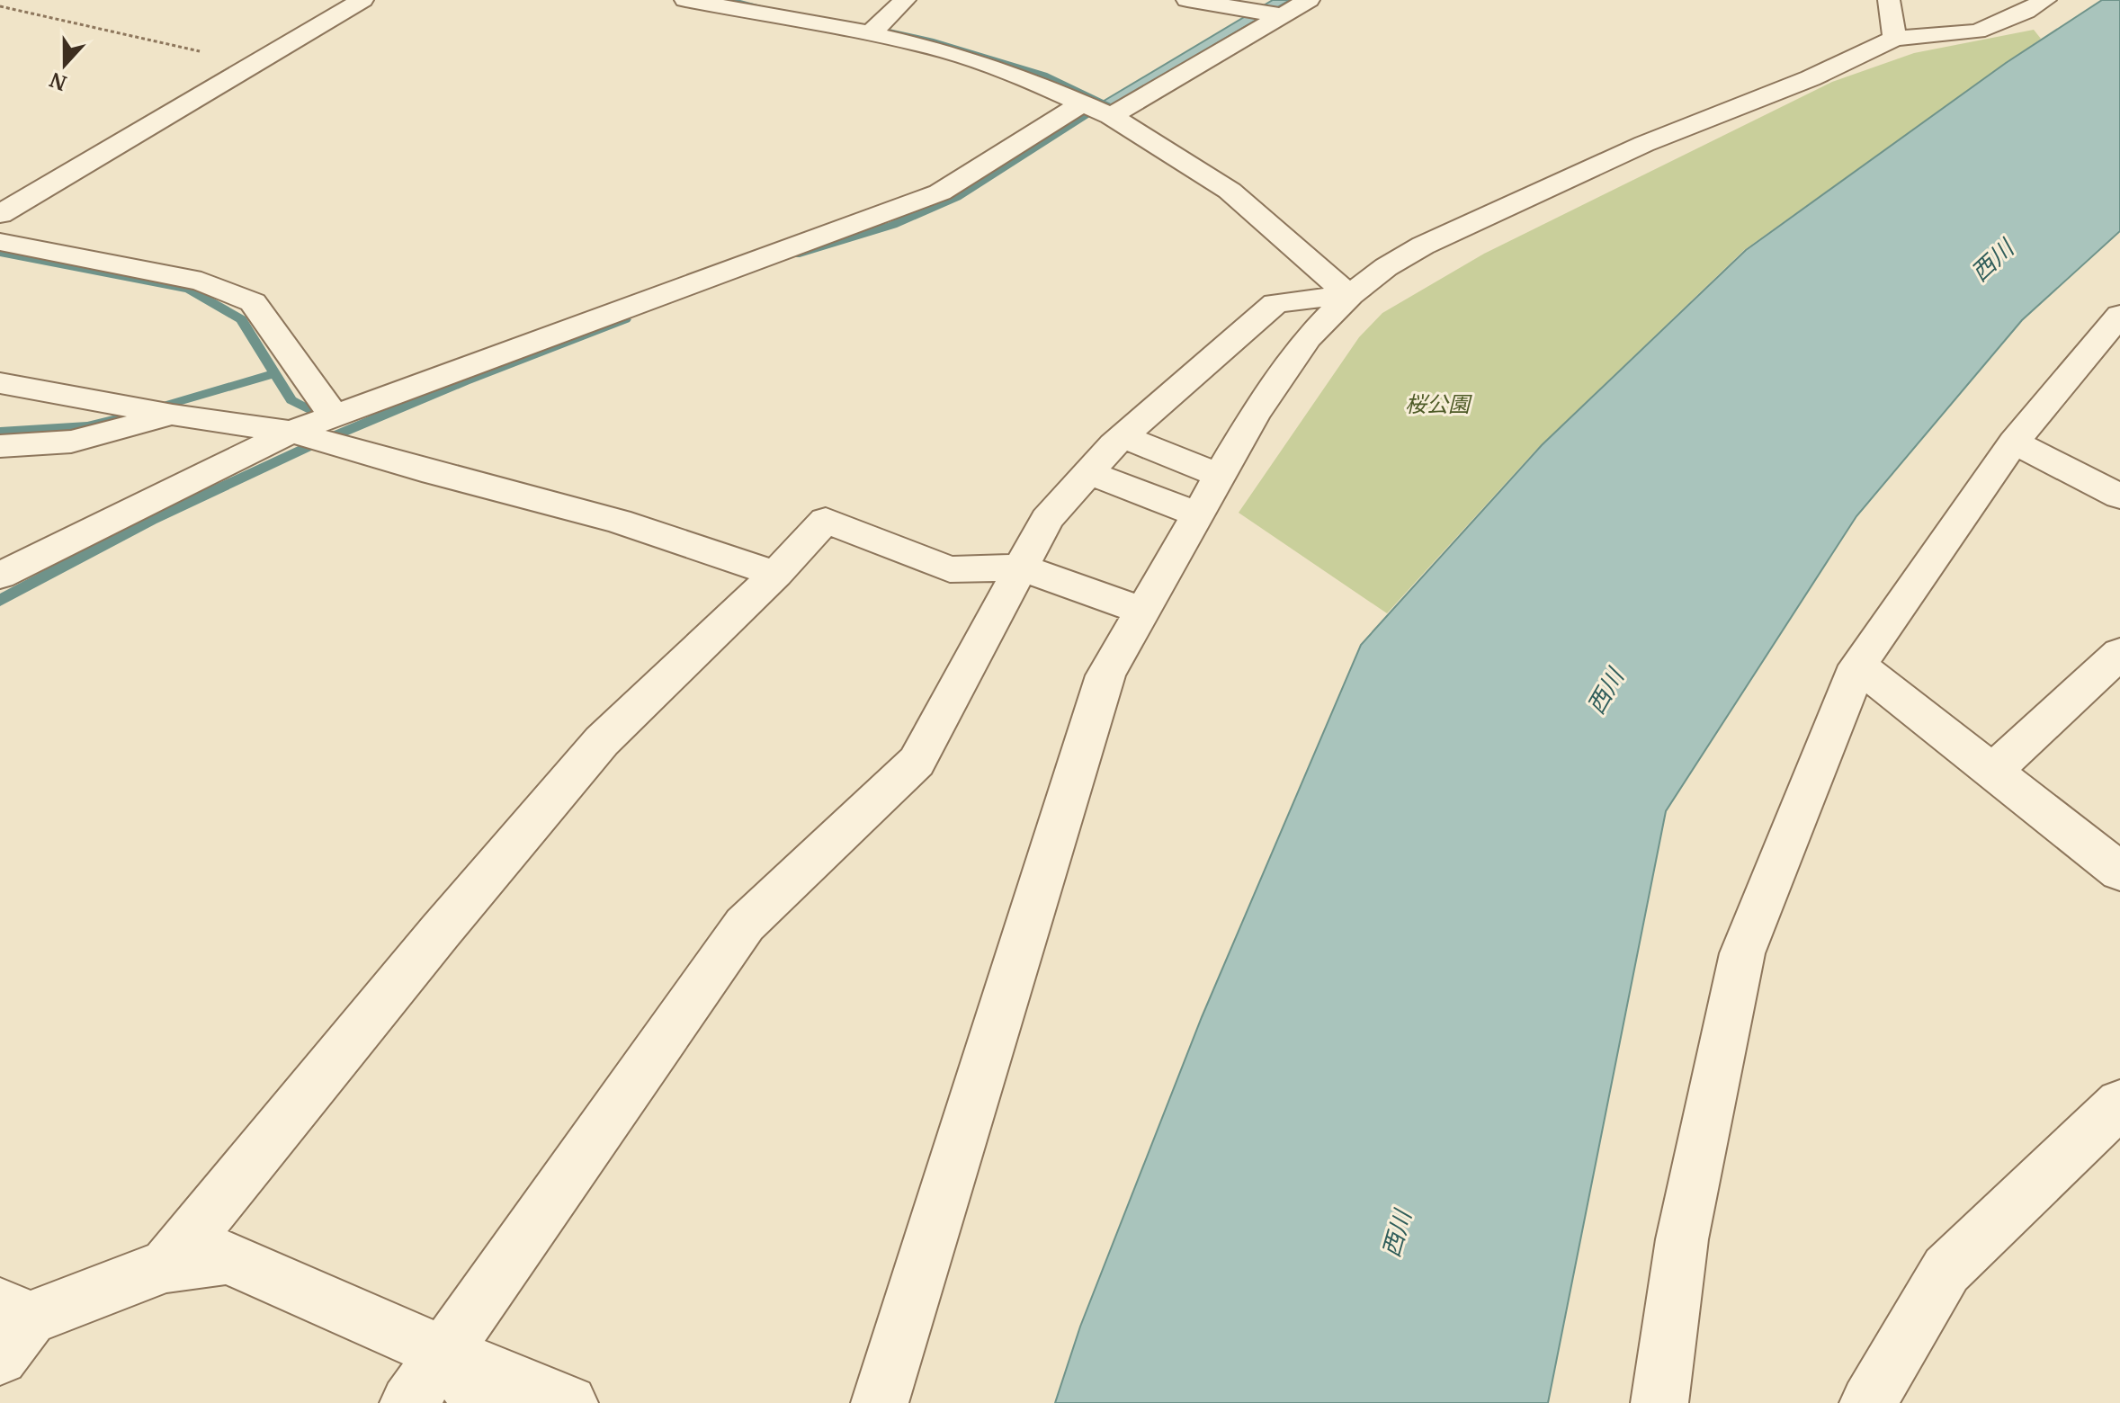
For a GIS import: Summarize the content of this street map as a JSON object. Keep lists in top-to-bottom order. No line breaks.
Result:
{"water":["西川"],"parks":["桜公園"],"north":"bottom"}
